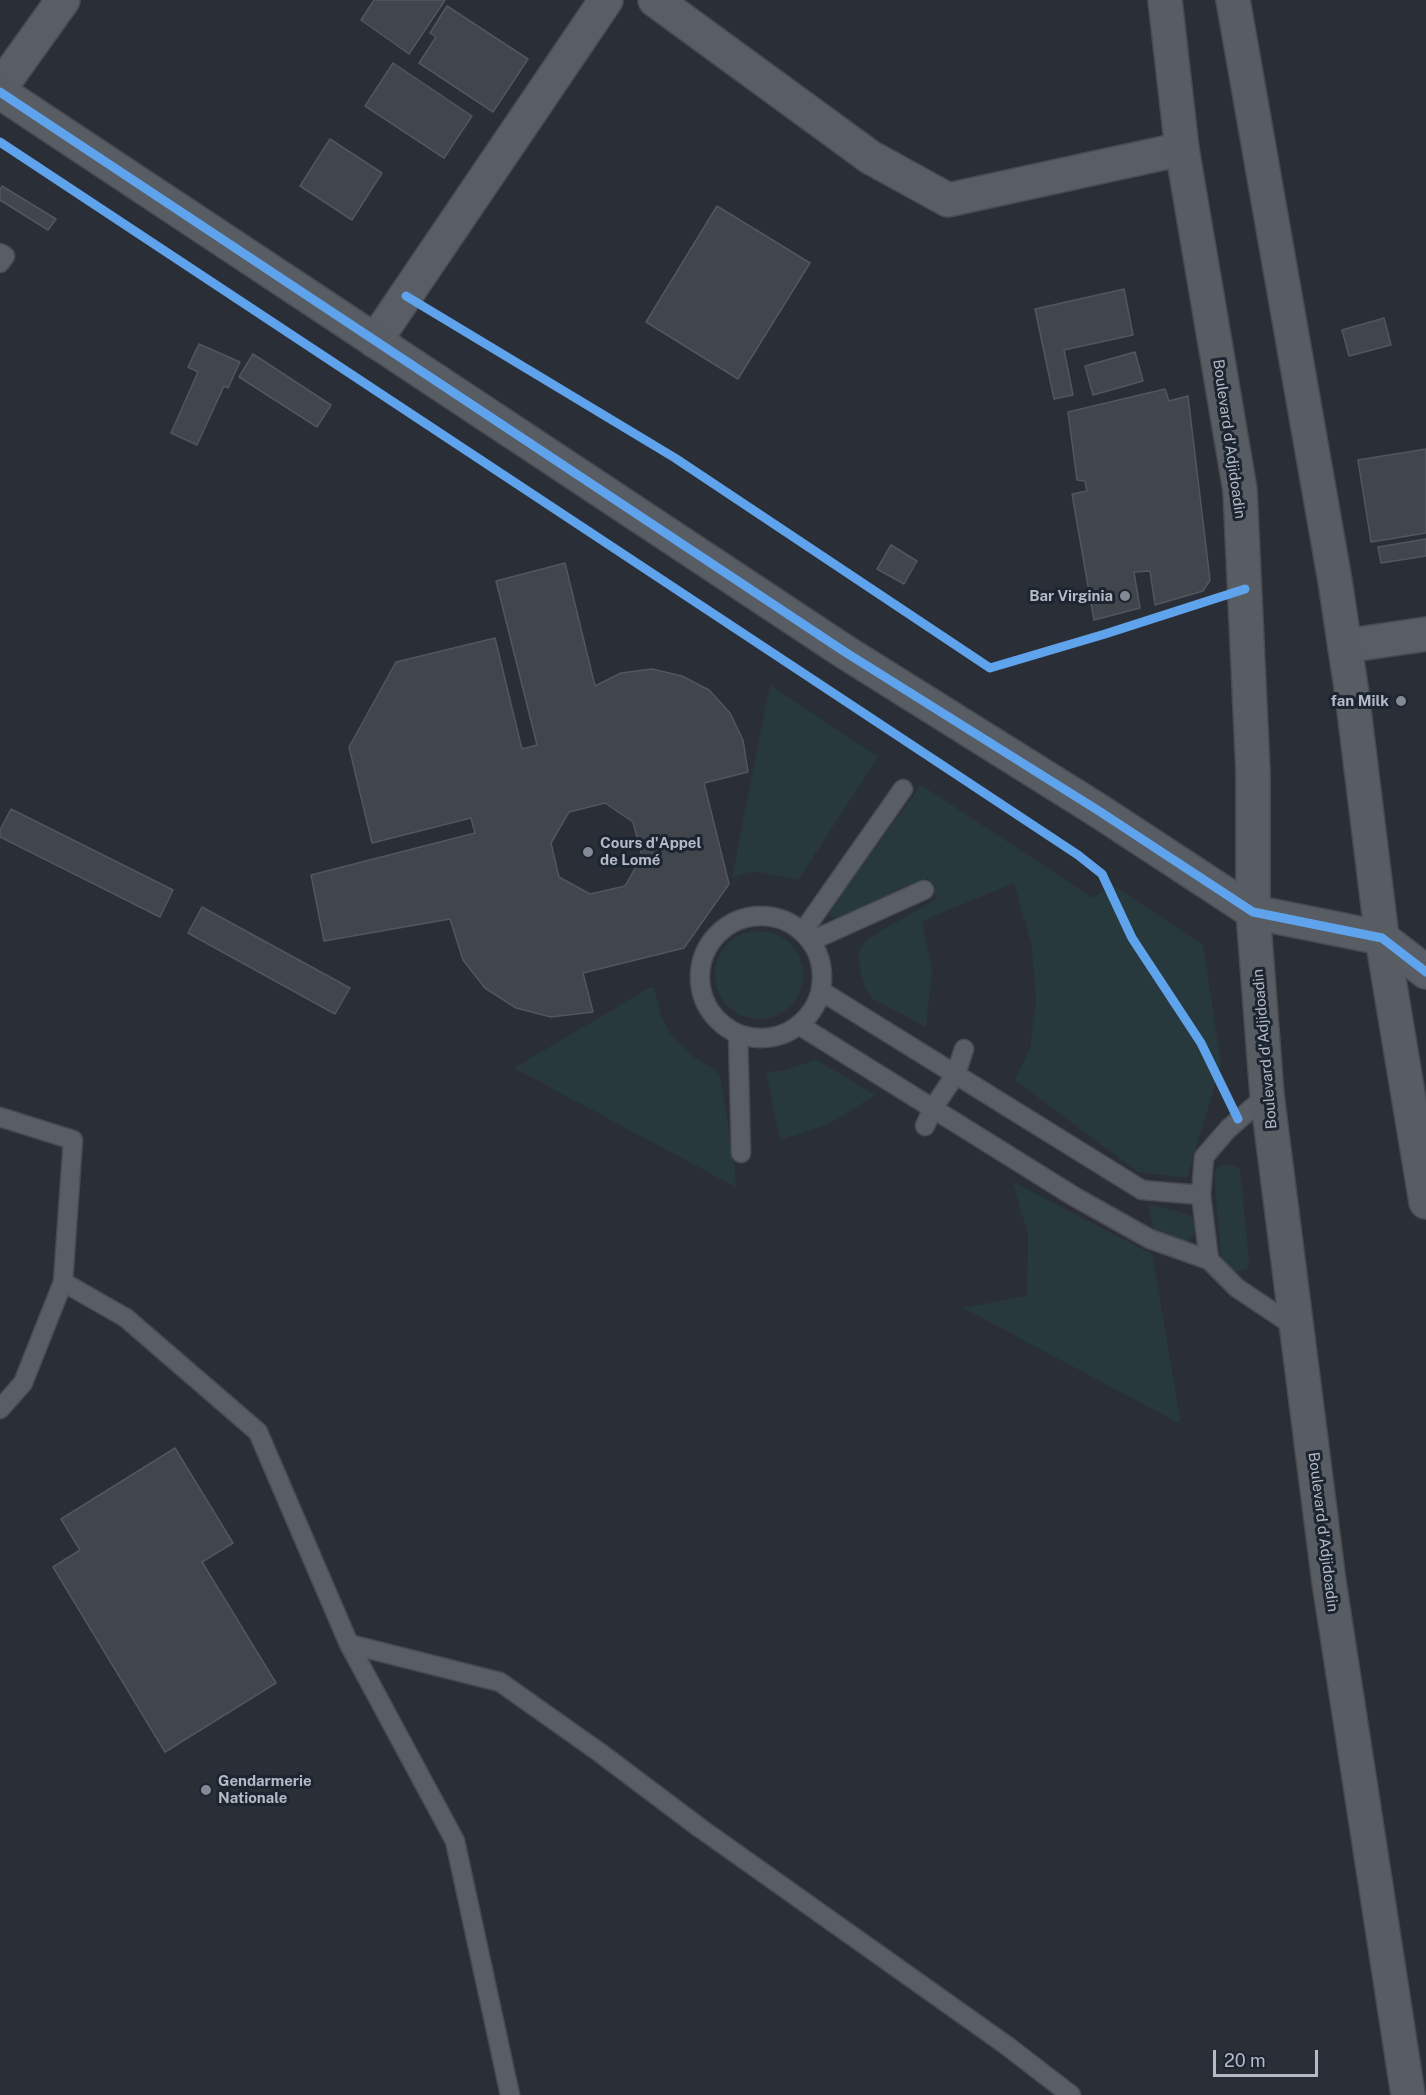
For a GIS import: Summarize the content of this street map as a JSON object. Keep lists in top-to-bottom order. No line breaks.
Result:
{"streets":{"main road":["Boulevard d'Adjidoadin"]},"places":["Bar Virginia","fan Milk","Cours d'Appel de Lomé","Gendarmerie Nationale"],"scale_bar":"20 m"}
